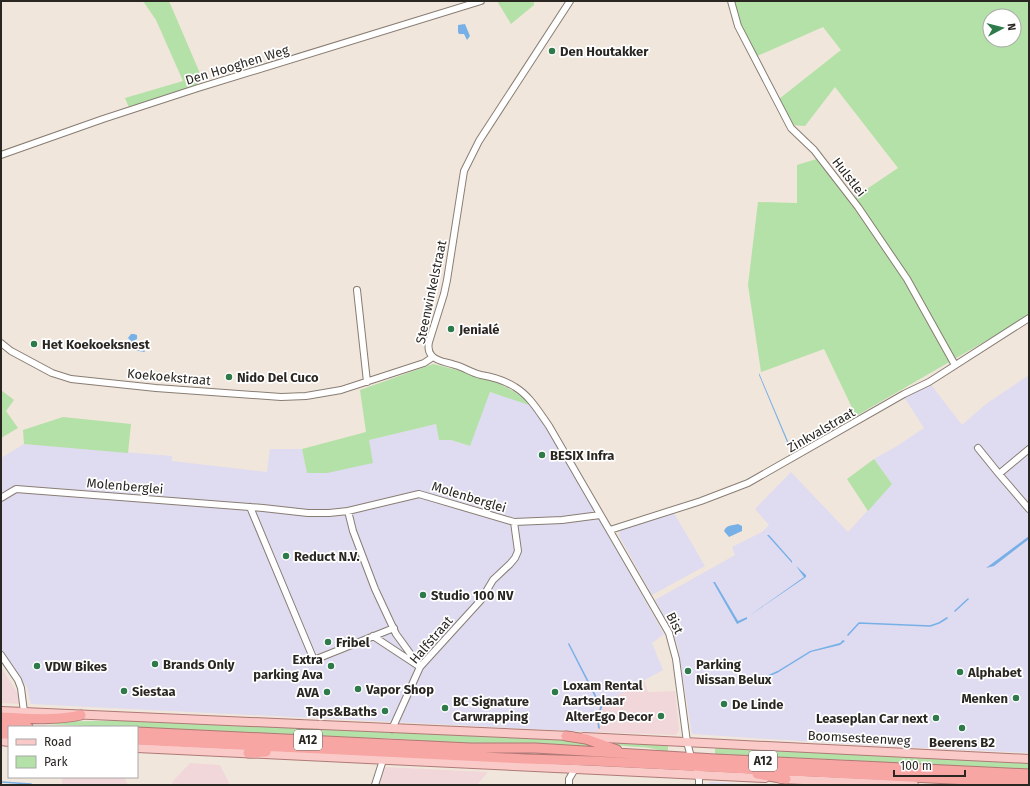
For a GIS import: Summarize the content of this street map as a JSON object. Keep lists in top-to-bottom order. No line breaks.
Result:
{"streets":{"highway":["A12"],"main road":["Boomsesteenweg"],"street":["Den Hooghen Weg","Hulstlei","Steenwinkelstraat","Koekoekstraat","Zinkvalstraat","Molenberglei","Bist","Halfstraat"]},"crossings":[["Hulstlei","Zinkvalstraat"],["Steenwinkelstraat","Koekoekstraat"],["Steenwinkelstraat","Zinkvalstraat"],["Steenwinkelstraat","Bist"],["Zinkvalstraat","Bist"],["Molenberglei","Halfstraat"],["Bist","Boomsesteenweg"],["Bist","A12"],["Halfstraat","Boomsesteenweg"]],"places":["Den Houtakker","Jenialé","Het Koekoeksnest","Nido Del Cuco","BESIX Infra","Reduct N.V.","Studio 100 NV","Fribel","Brands Only","VDW Bikes","Extra parking Ava","Parking Nissan Belux","Alphabet","Vapor Shop","Siestaa","AVA","Loxam Rental Aartselaar","Menken","De Linde","BC Signature Carwrapping","Taps&Baths","AlterEgo Decor","Leaseplan Car next","Beerens B2"],"legend":["Road","Park"],"scale_bar":"100 m","north":"right"}
